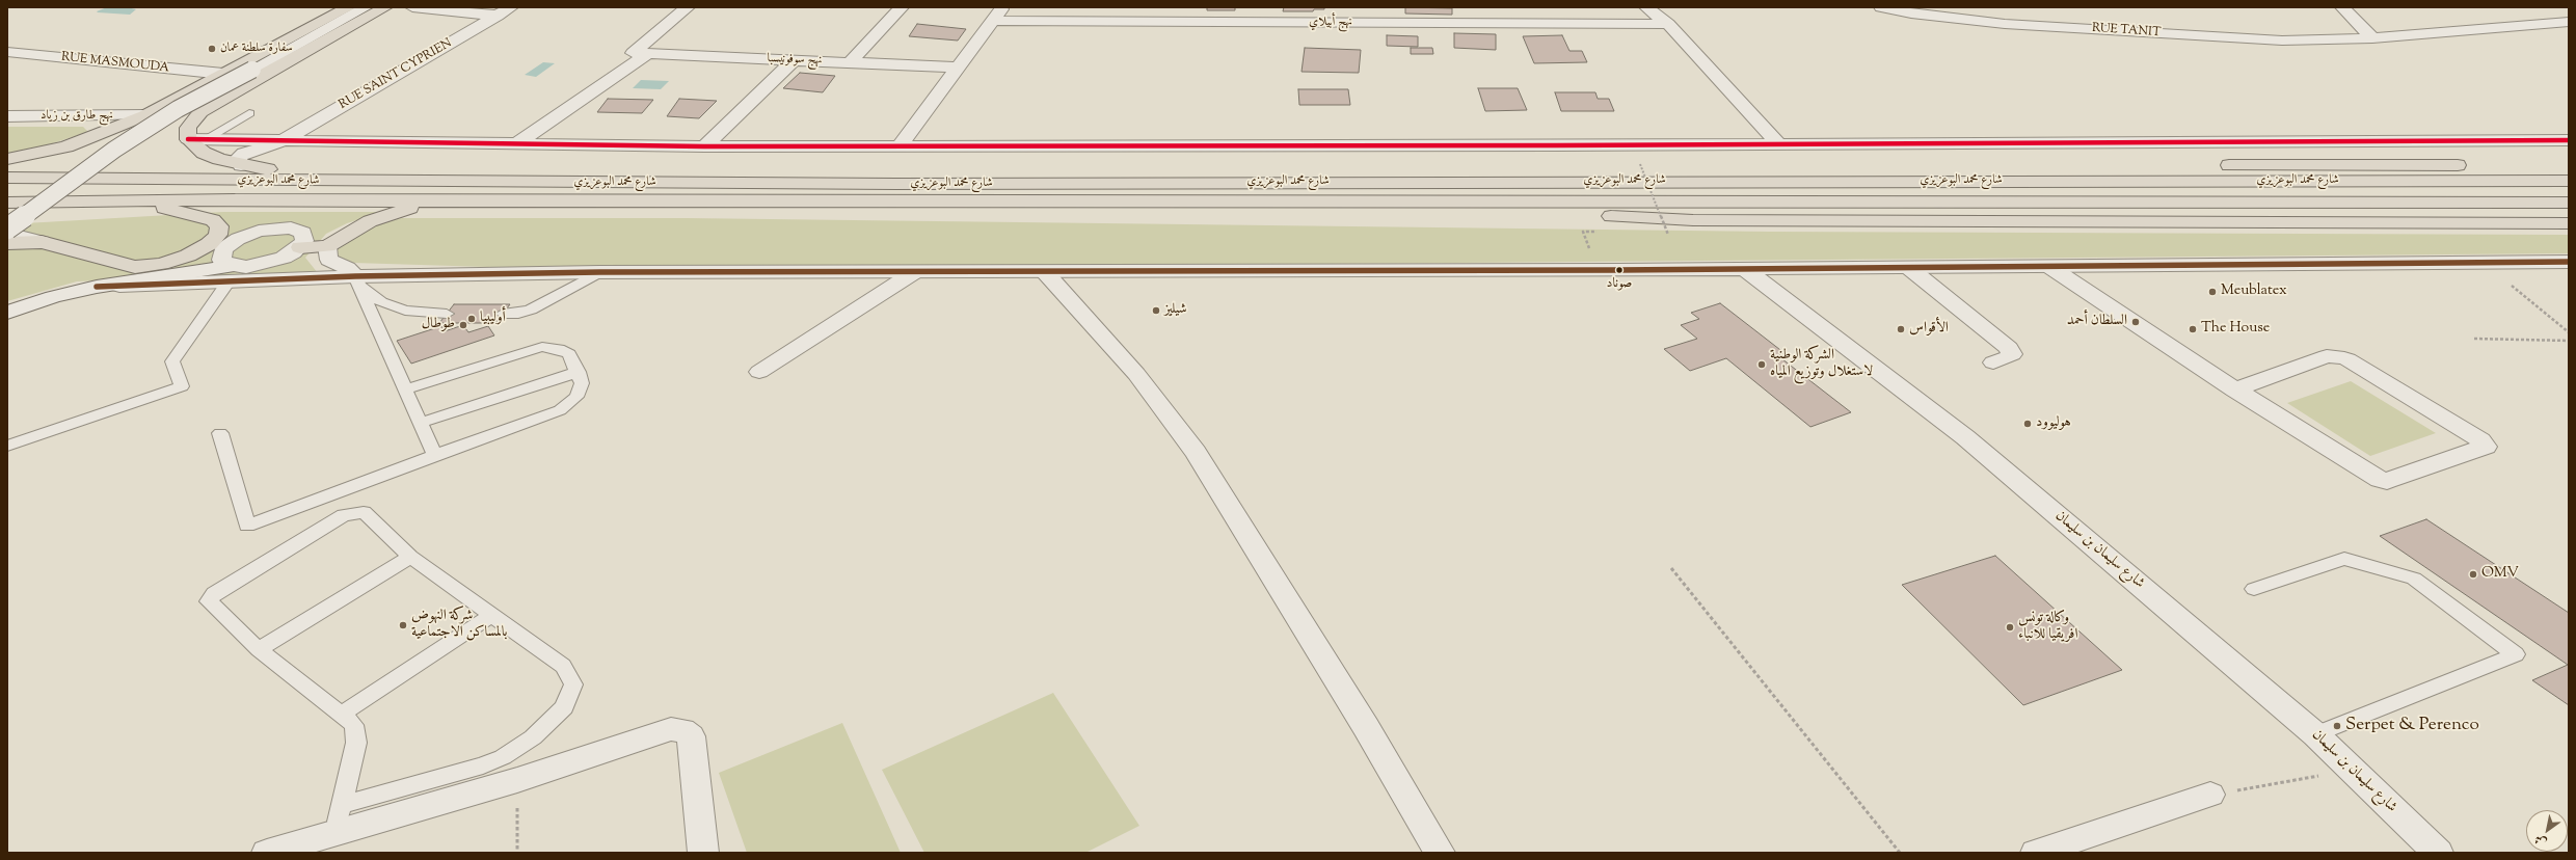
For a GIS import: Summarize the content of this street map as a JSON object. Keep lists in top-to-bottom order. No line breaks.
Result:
{"streets":{"highway":["شارع محمد البوعزيزي"],"street":["نهج أبيلاي","RUE TANIT","نهج سوفونيسبا","RUE MASMOUDA","RUE SAINT CYPRIEN","نهج طارق بن زياد","شارع سليمان بن سليمان"]},"places":["سفارة سلطنة عمان","صوناد","Meublatex","شيليز","أوليبيا","السلطان أحمد","طوطال","الأقواس","The House","الشركة الوطنية لاستغلال وتوزيع المياه","هوليوود","OMV","شركة النهوض بالمساكن الاجتماعية","وكالة تونس افريقيا للانباء","Serpet & Perenco"],"north":"bottom left"}
